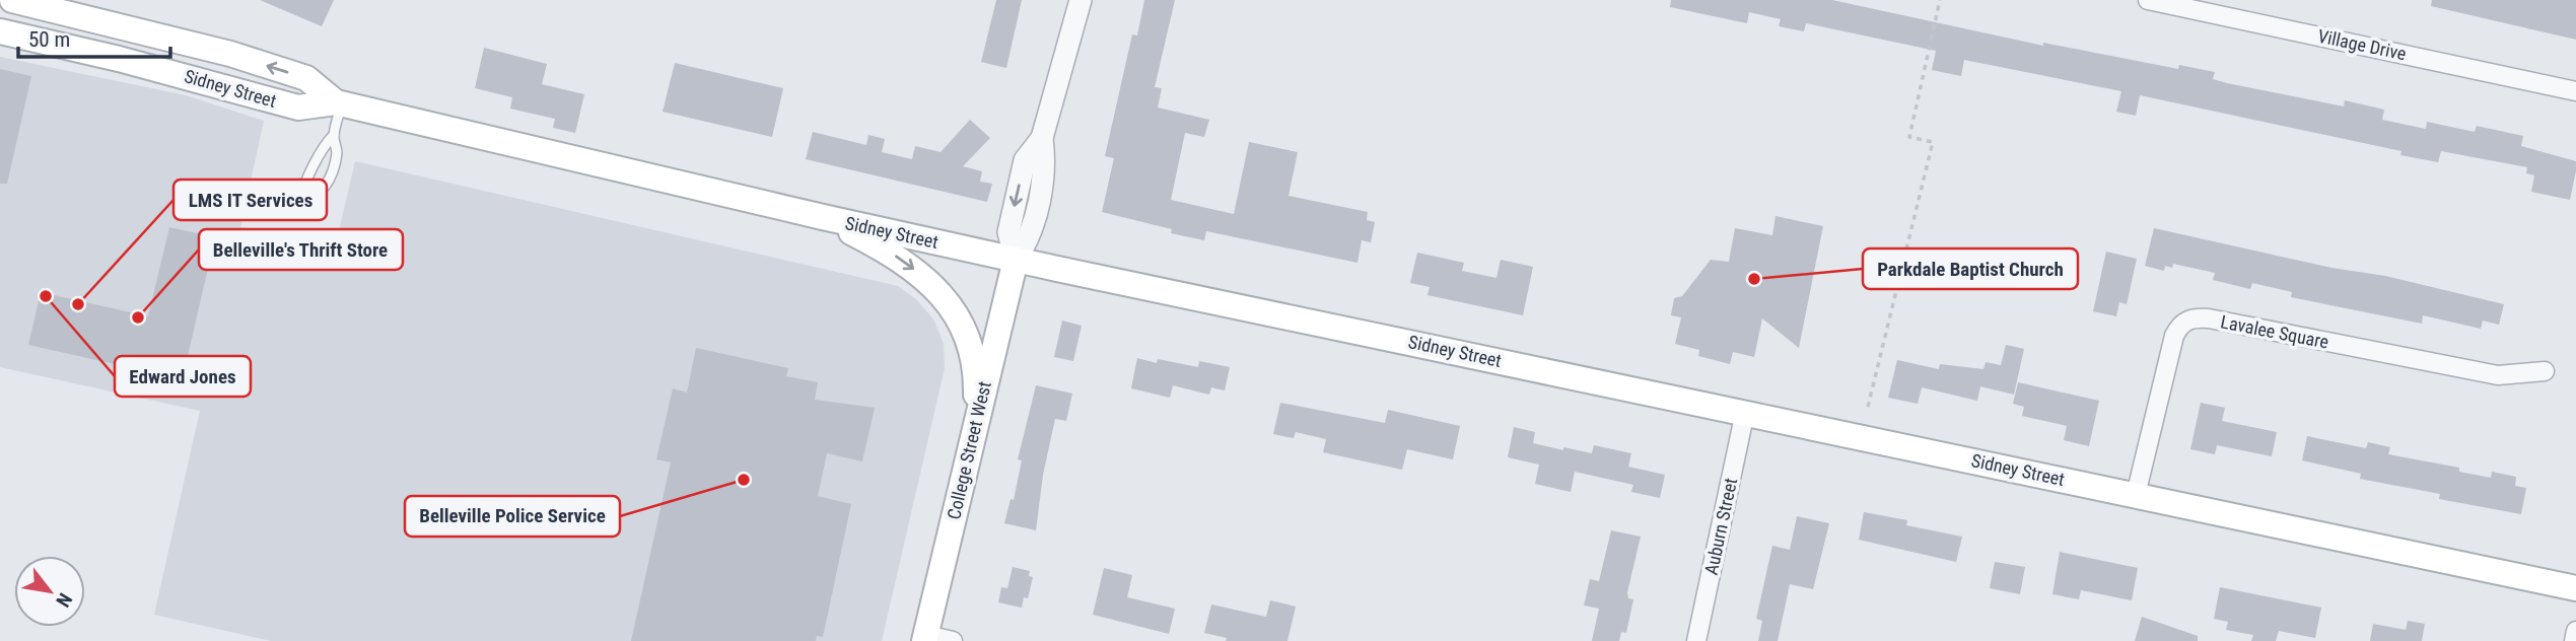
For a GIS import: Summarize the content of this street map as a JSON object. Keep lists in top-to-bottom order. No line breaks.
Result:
{"streets":{"main road":["Sidney Street","College Street West"],"street":["Village Drive","Lavalee Square","Auburn Street"]},"crossings":[["Sidney Street","Lavalee Square"],["Sidney Street","College Street West"],["Sidney Street","Auburn Street"]],"places":["Parkdale Baptist Church","Edward Jones","LMS IT Services","Belleville's Thrift Store","Belleville Police Service"],"scale_bar":"50 m","north":"bottom right"}
